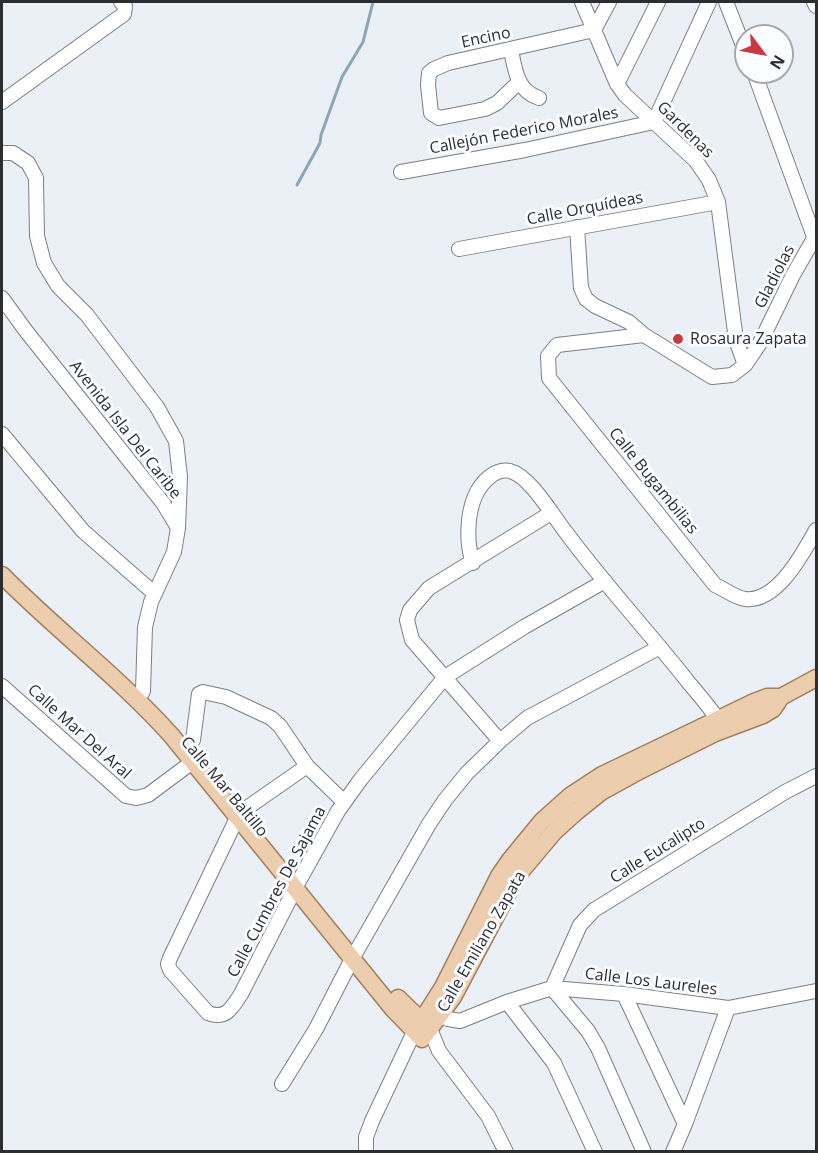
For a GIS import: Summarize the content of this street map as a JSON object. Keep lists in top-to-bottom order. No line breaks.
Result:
{"streets":{"main road":["Calle Mar Baltillo","Calle Emiliano Zapata"],"street":["Encino","Gardenas","Callejón Federico Morales","Calle Orquídeas","Gladiolas","Avenida Isla Del Caribe","Calle Bugambilias","Calle Mar Del Aral","Calle Eucalipto","Calle Cumbres De Sajama","Calle Los Laureles"]},"crossings":[["Encino","Gardenas"],["Gardenas","Callejón Federico Morales"],["Gardenas","Calle Orquídeas"],["Gardenas","Gladiolas"],["Calle Mar Del Aral","Calle Mar Baltillo"],["Calle Mar Baltillo","Calle Cumbres De Sajama"],["Calle Mar Baltillo","Calle Emiliano Zapata"],["Calle Eucalipto","Calle Los Laureles"]],"places":["Rosaura Zapata"],"north":"bottom right"}
